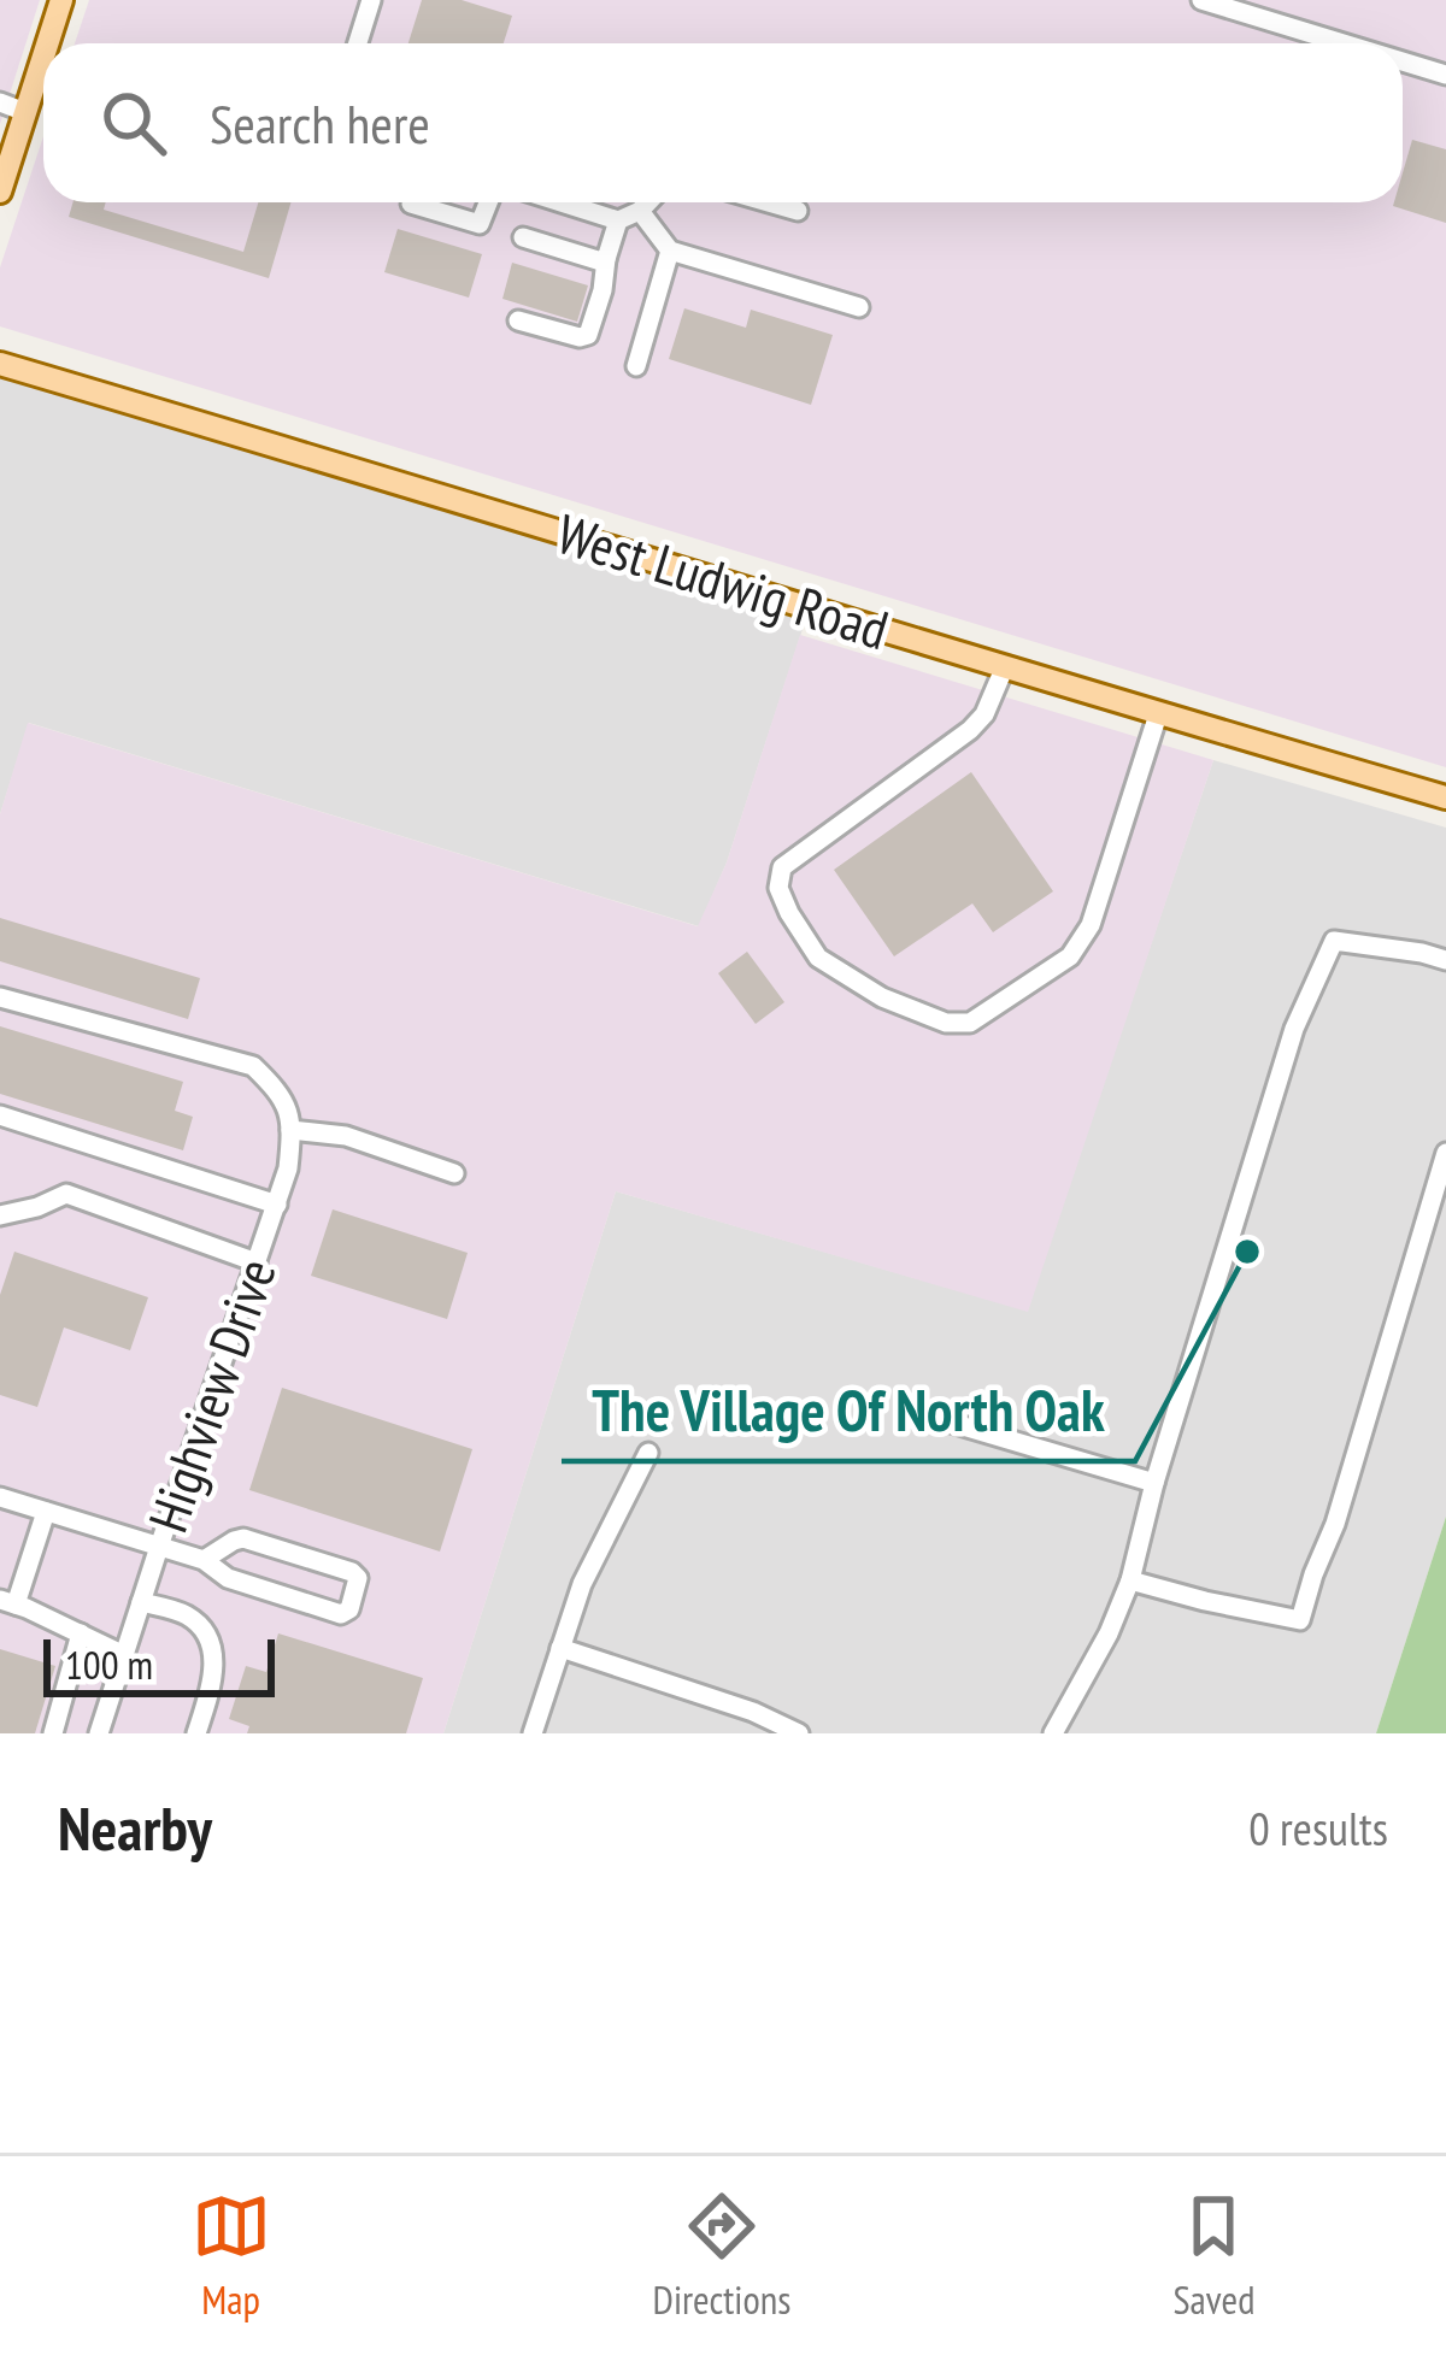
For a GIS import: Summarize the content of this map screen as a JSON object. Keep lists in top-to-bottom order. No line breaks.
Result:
{"streets":{"main road":["West Ludwig Road"],"street":["Highview Drive"]},"places":["The Village Of North Oak"],"scale_bar":"100 m","page":{"search":"Search here","scale":"100 m","heading":["Nearby","0 results"],"nav":["Map","Directions","Saved"]}}
